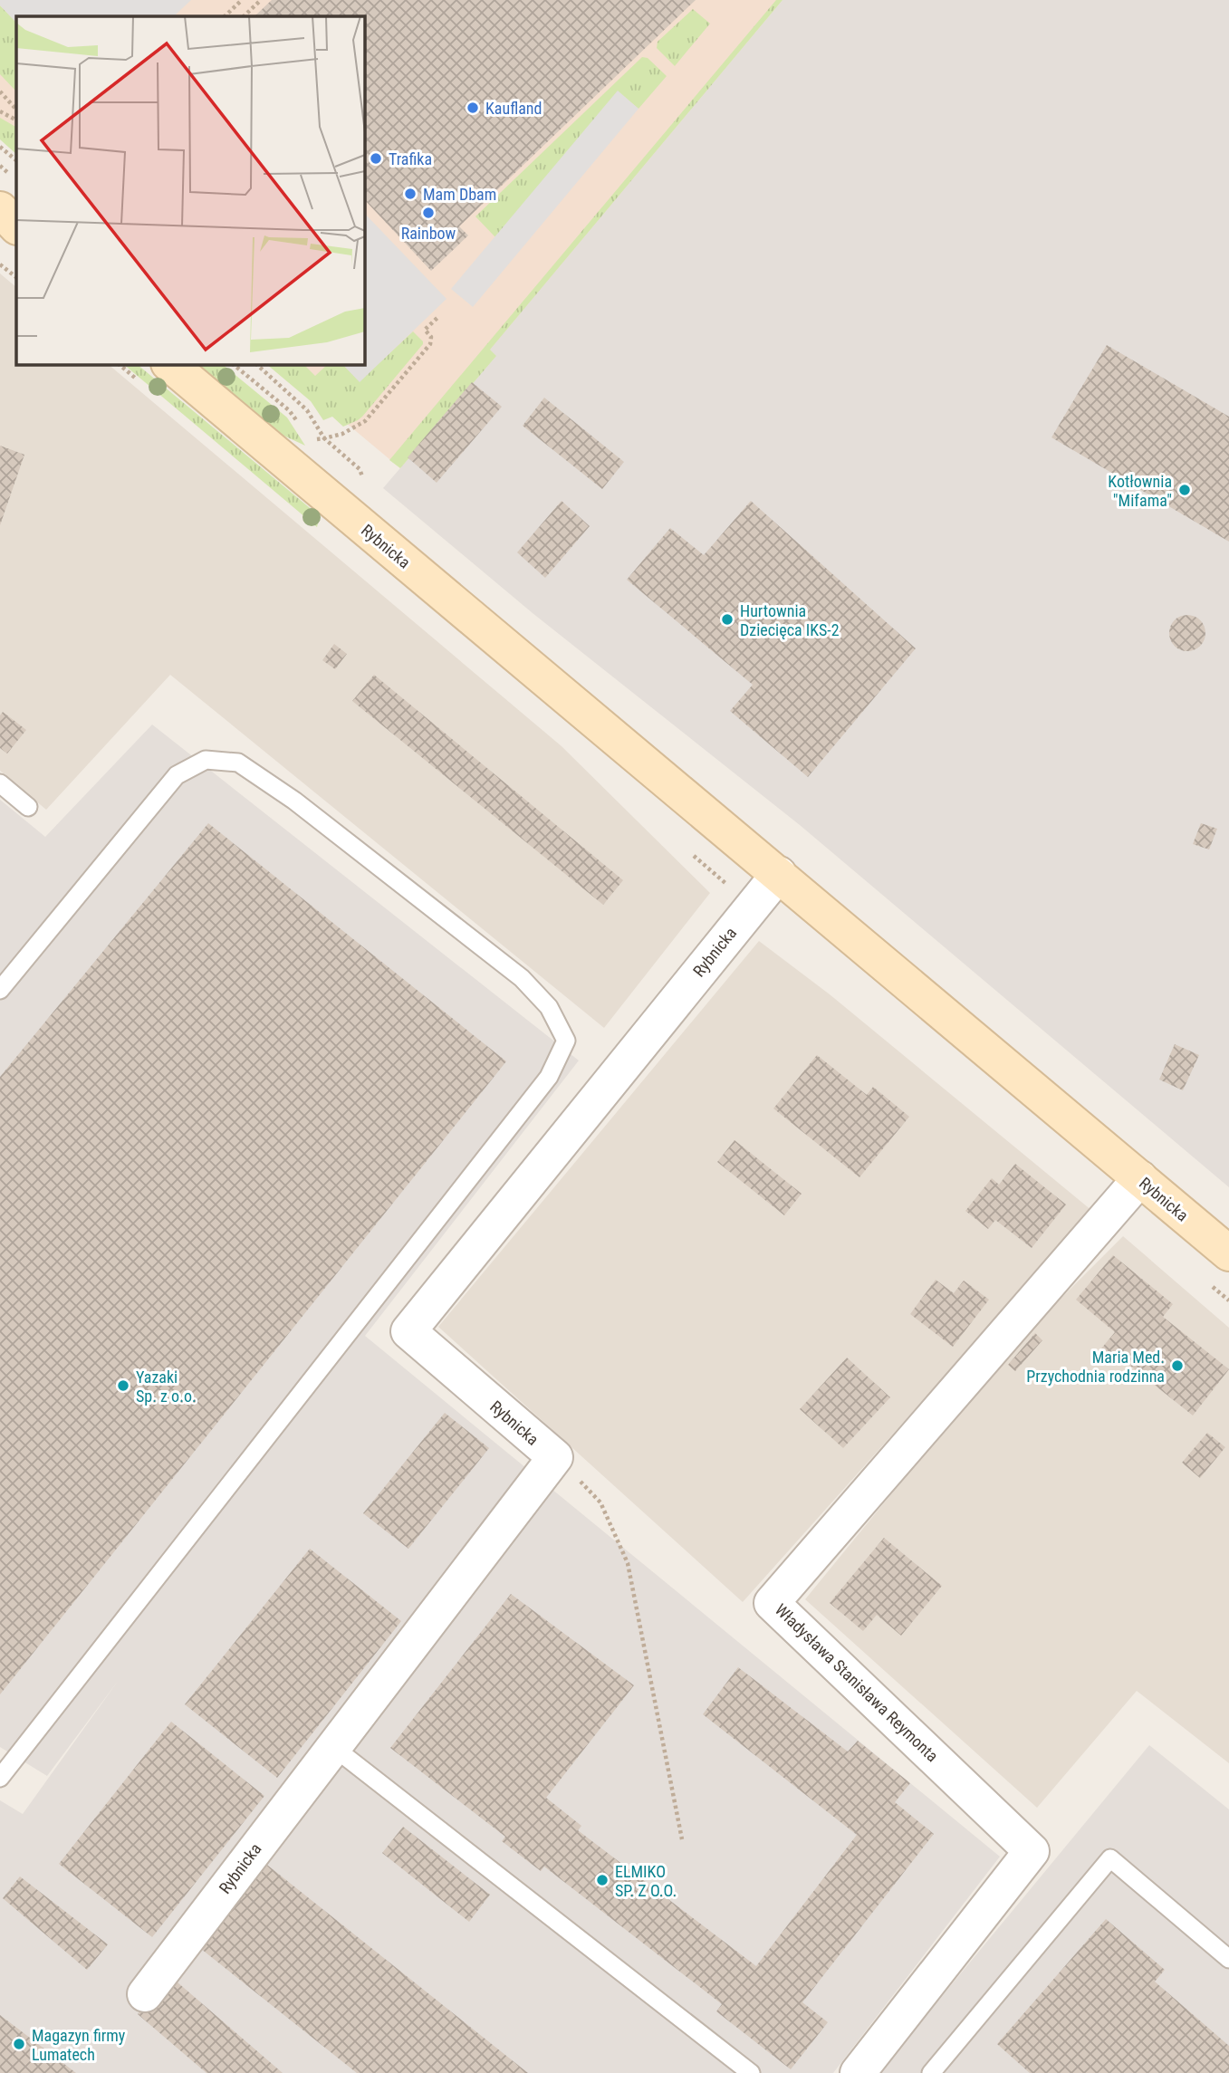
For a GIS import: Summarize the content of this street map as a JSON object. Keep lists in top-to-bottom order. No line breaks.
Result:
{"streets":{"street":["Rybnicka","Władysława Stanisława Reymonta"]},"crossings":[["Rybnicka","Władysława Stanisława Reymonta"]],"places":["Kaufland","Trafika","Mam Dbam","Rainbow","Kotłownia \"Mifama\"","Hurtownia Dziecięca IKS-2","Maria Med. Przychodnia rodzinna","Yazaki Sp. z o.o.","ELMIKO SP. Z O.O.","Magazyn firmy Lumatech"]}
